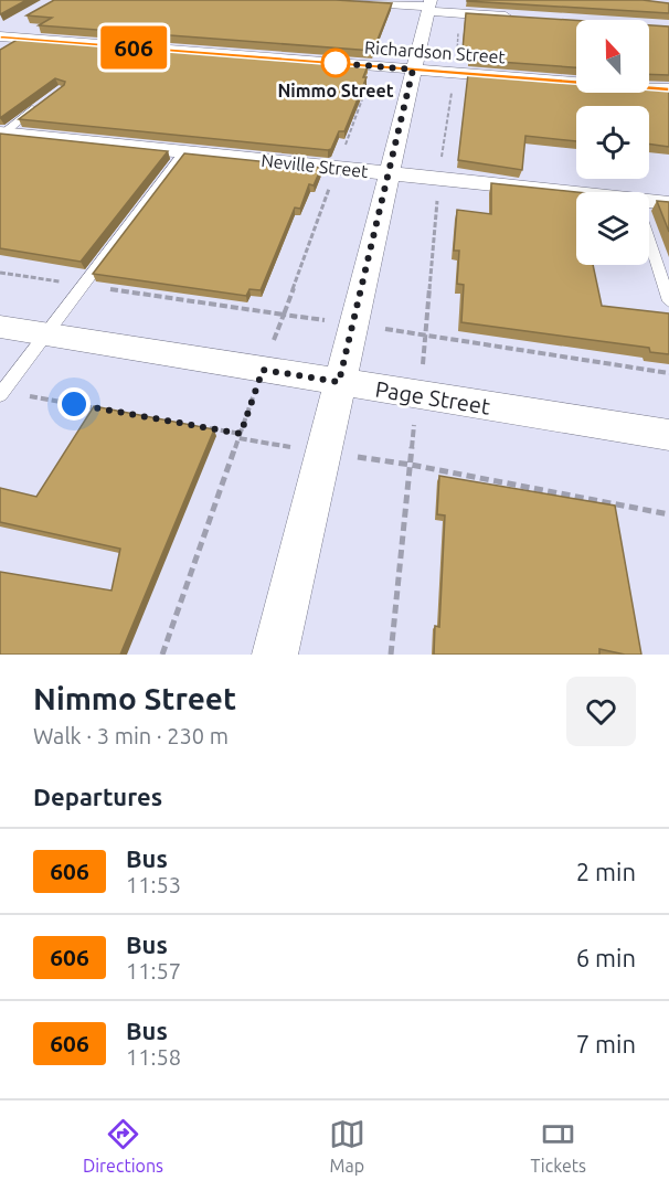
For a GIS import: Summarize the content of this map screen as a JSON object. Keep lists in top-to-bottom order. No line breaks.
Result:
{"streets":{"street":["Richardson Street","Neville Street","Page Street"]},"places":["Nimmo Street"],"lines":["bus line 606"],"north":"top","page":{"on_map":"606","heading":[["Nimmo Street","Walk · 3 min · 230 m"],"Departures"],"list":[{"mark":"606","name":"Bus","note":"11:53","value":"2 min"},{"mark":"606","name":"Bus","note":"11:57","value":"6 min"},{"mark":"606","name":"Bus","note":"11:58","value":"7 min"}],"tabs":["Directions","Map","Tickets"]}}
